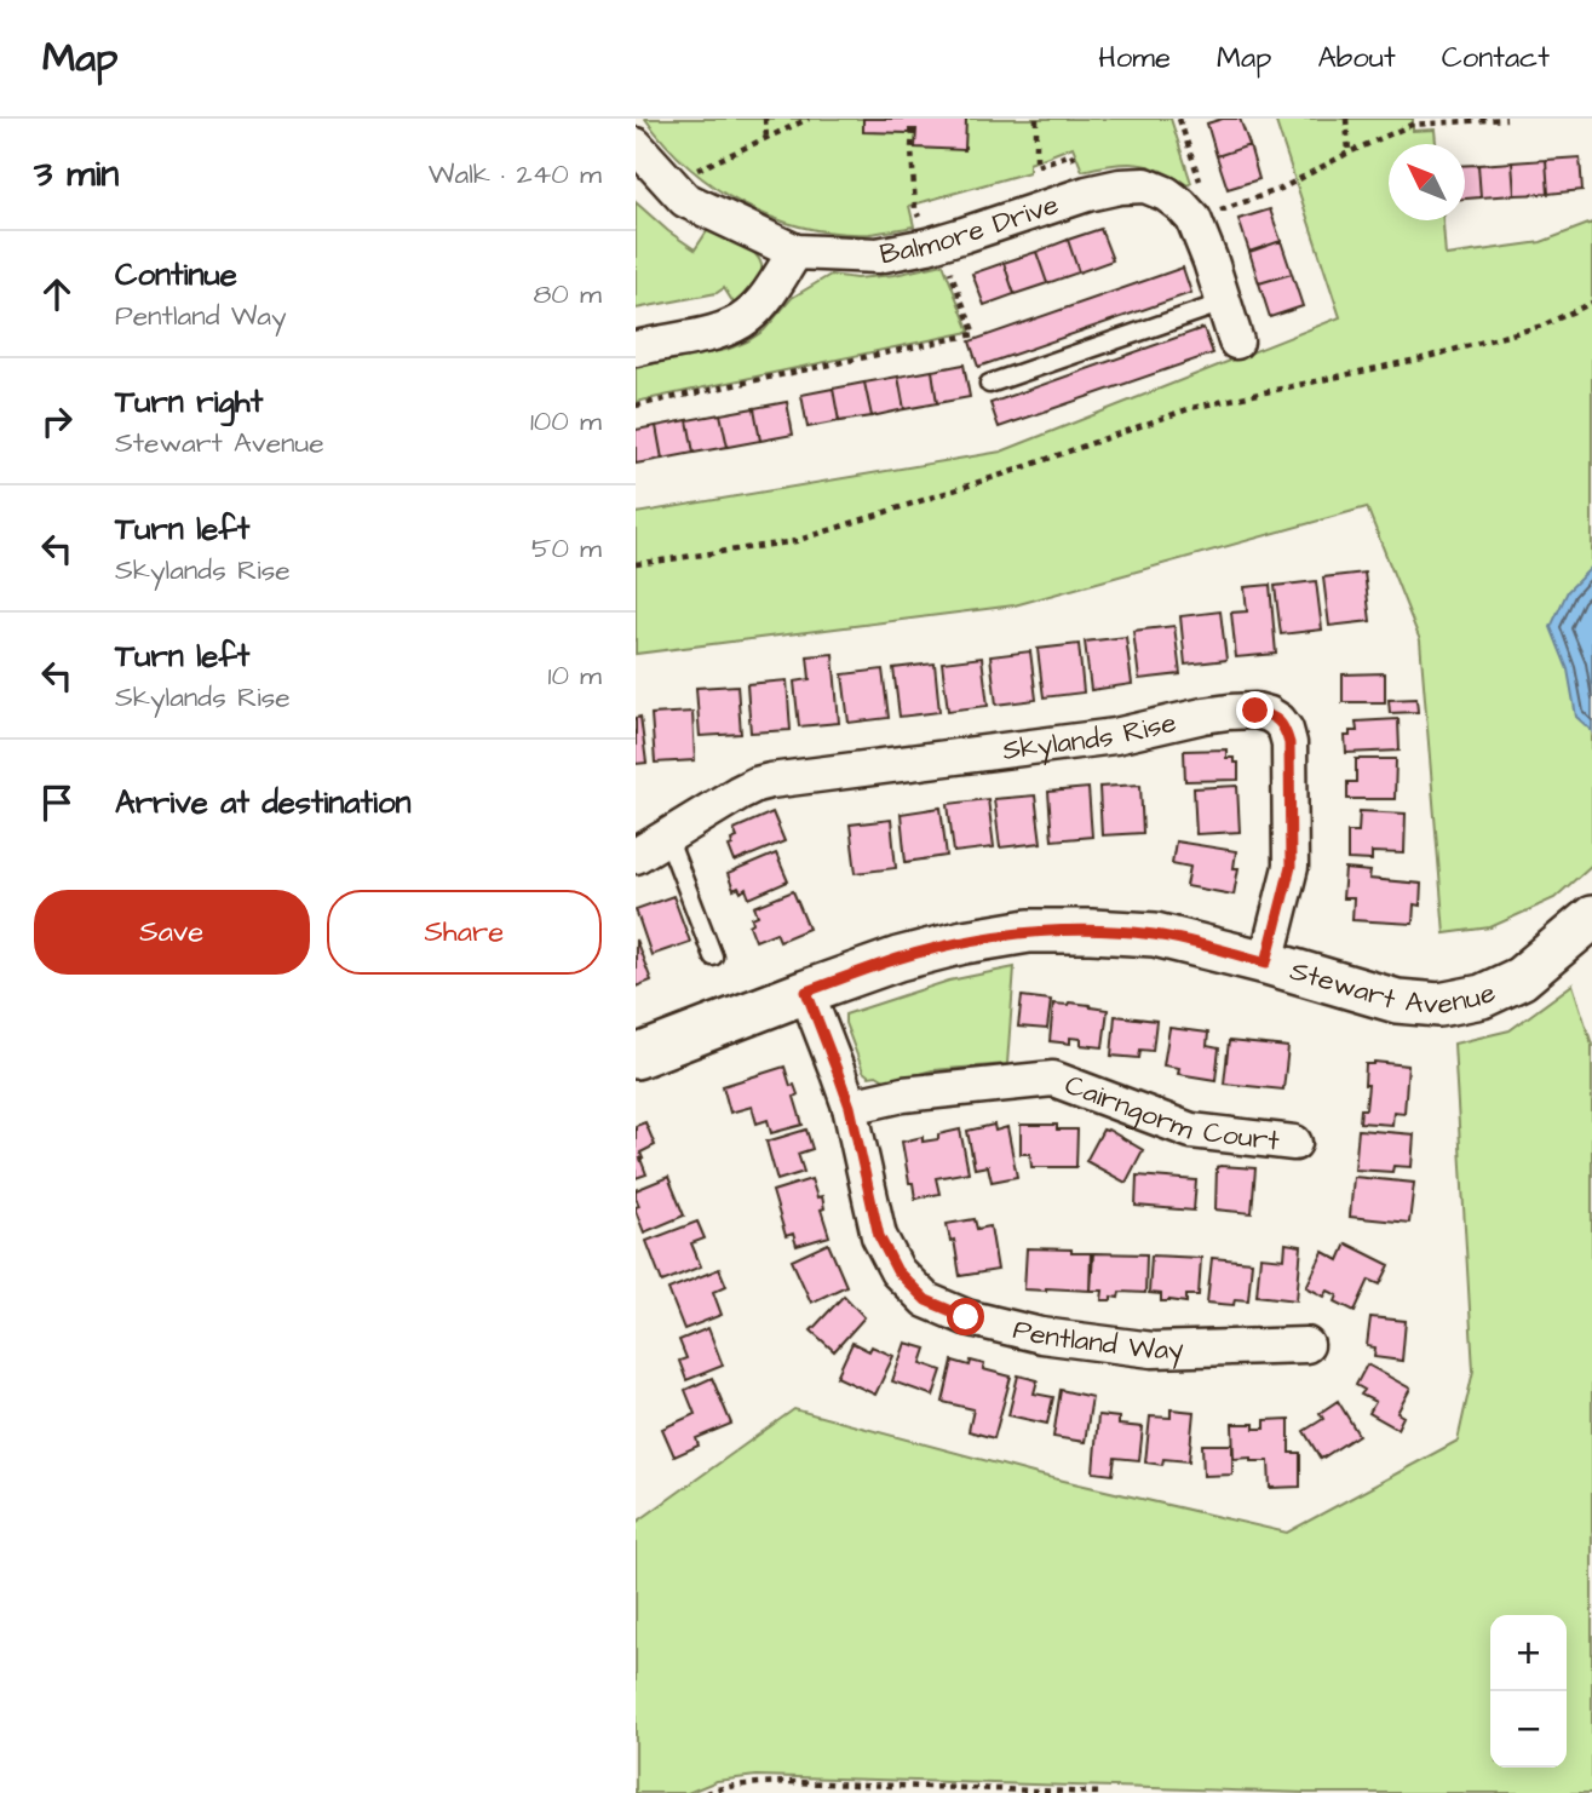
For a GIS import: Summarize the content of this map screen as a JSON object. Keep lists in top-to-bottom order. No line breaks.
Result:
{"streets":{"street":["Balmore Drive","Skylands Rise","Stewart Avenue","Cairngorm Court","Pentland Way"]},"crossings":[["Skylands Rise","Stewart Avenue"],["Stewart Avenue","Pentland Way"],["Cairngorm Court","Pentland Way"]],"north":"top left","page":{"header":"Map","nav":["Home","Map","About","Contact"],"heading":["3 min","Walk · 240 m"],"list":[["Continue","Pentland Way","80 m"],["Turn right","Stewart Avenue","100 m"],["Turn left","Skylands Rise","50 m"],["Turn left","Skylands Rise","10 m"],"Arrive at destination"],"buttons":["Save","Share"],"map_buttons":["+","−"]}}
